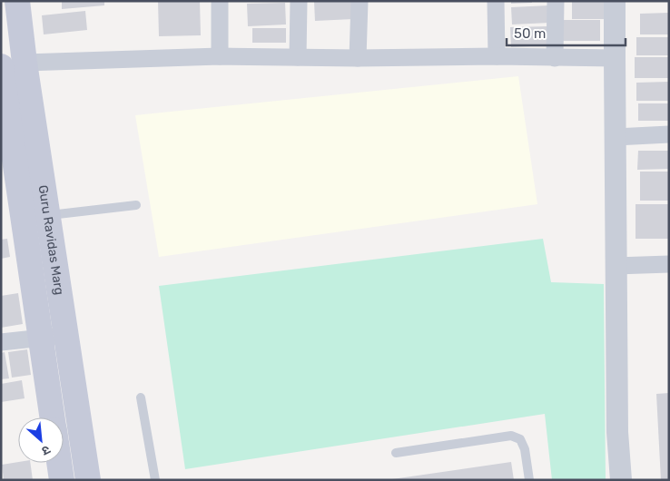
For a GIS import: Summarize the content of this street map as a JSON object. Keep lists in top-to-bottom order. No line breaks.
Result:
{"streets":{"main road":["Guru Ravidas Marg"]},"scale_bar":"50 m","north":"bottom right"}
